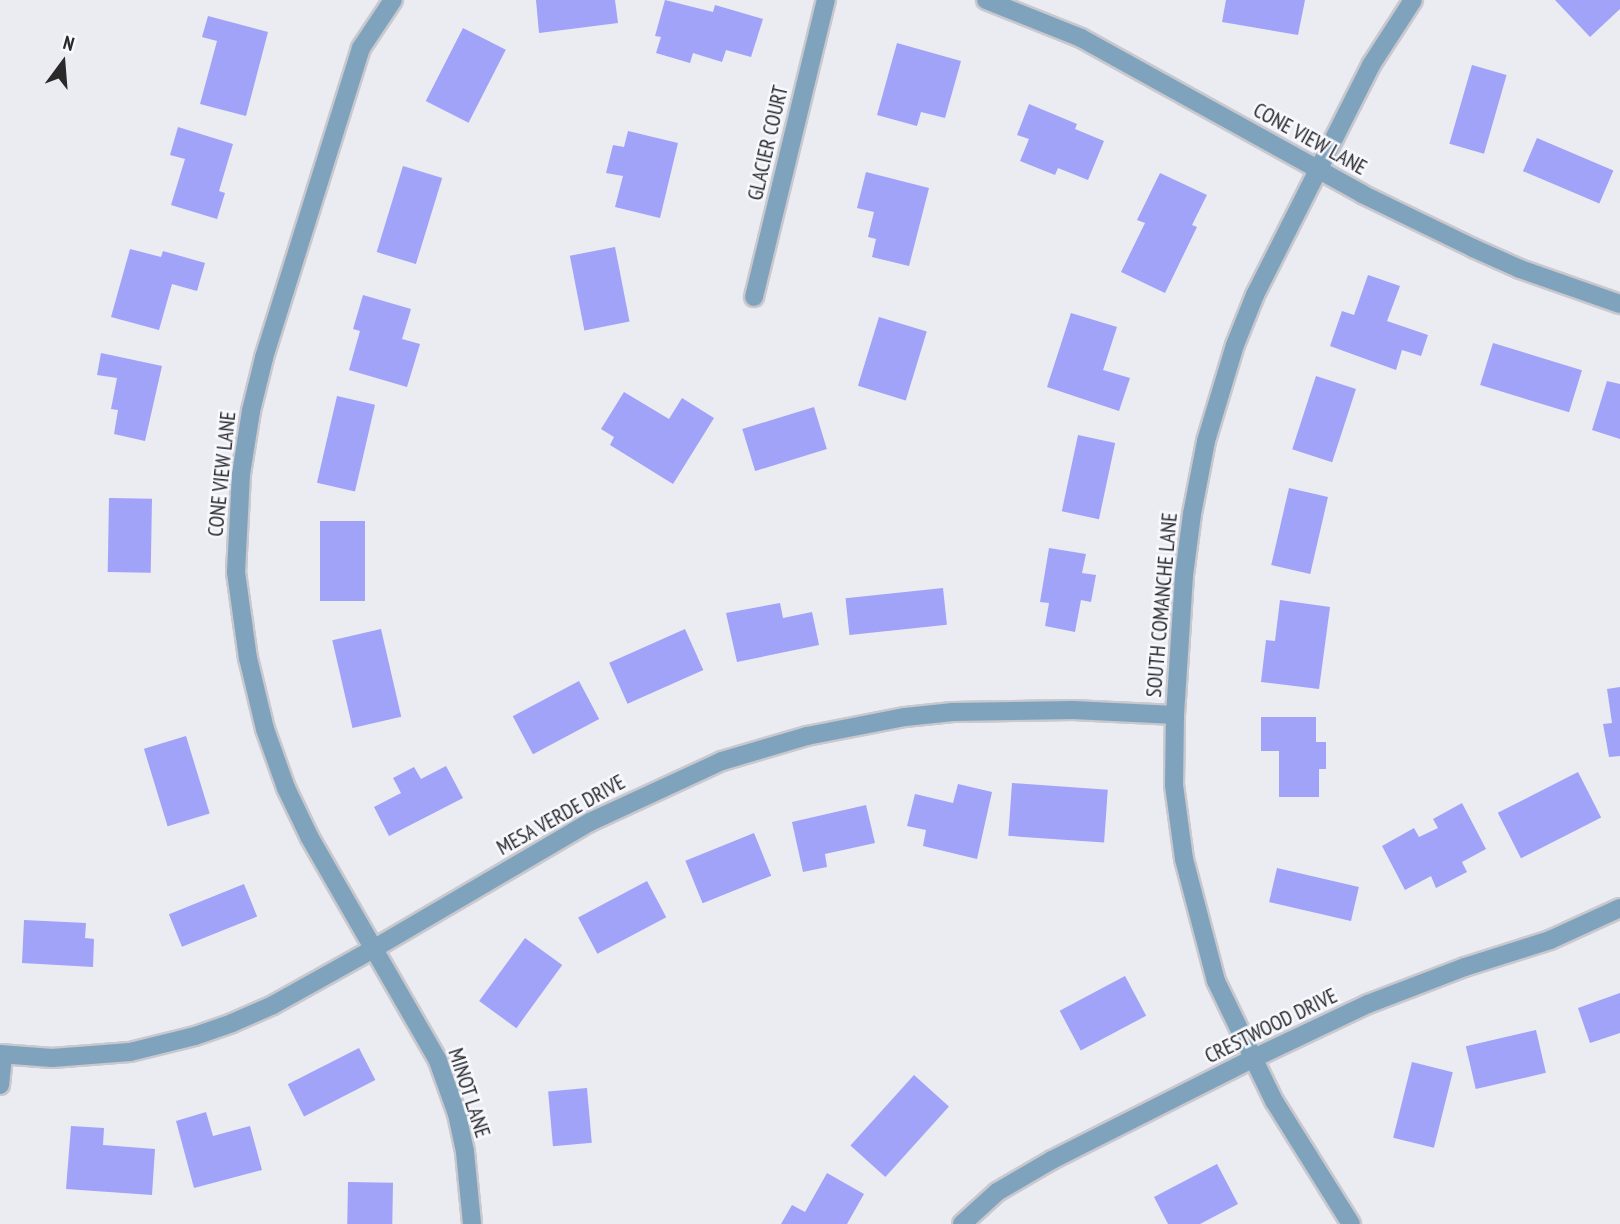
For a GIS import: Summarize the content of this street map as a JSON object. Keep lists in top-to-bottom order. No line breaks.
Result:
{"streets":{"street":["CONE VIEW LANE","GLACIER COURT","SOUTH COMANCHE LANE","MESA VERDE DRIVE","CRESTWOOD DRIVE","MINOT LANE"]},"crossings":[["CONE VIEW LANE","SOUTH COMANCHE LANE"],["CONE VIEW LANE","MESA VERDE DRIVE"],["CONE VIEW LANE","MINOT LANE"],["SOUTH COMANCHE LANE","MESA VERDE DRIVE"],["SOUTH COMANCHE LANE","CRESTWOOD DRIVE"],["MESA VERDE DRIVE","MINOT LANE"]],"north":"top"}
